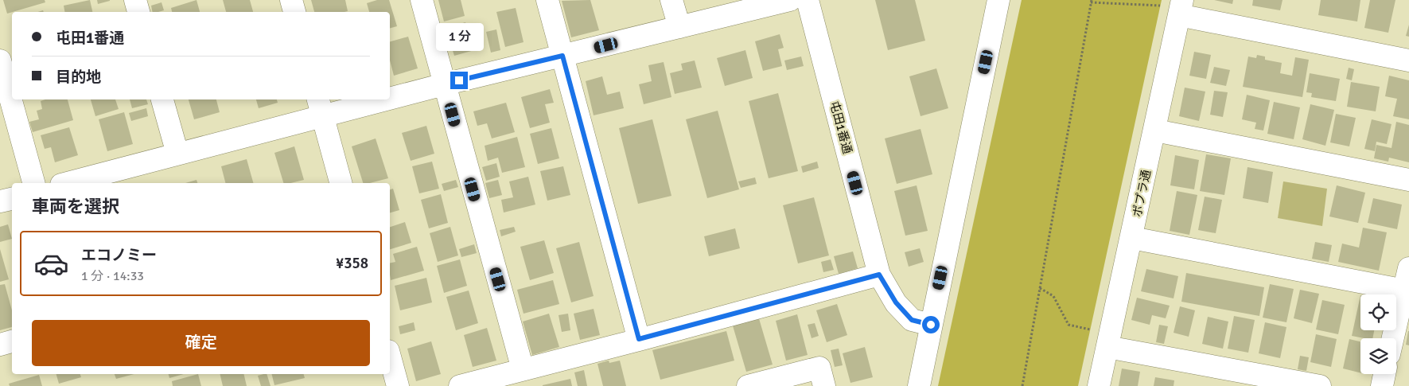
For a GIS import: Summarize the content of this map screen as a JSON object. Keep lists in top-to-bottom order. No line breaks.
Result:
{"streets":{"street":["屯田1番通","ポプラ通"]},"page":{"banner":["屯田1番通","目的地"],"bubble":"1 分","heading":"車両を選択","list":[{"name":"エコノミー","note":"1 分 · 14:33","value":"¥358"}],"buttons":"確定"}}
